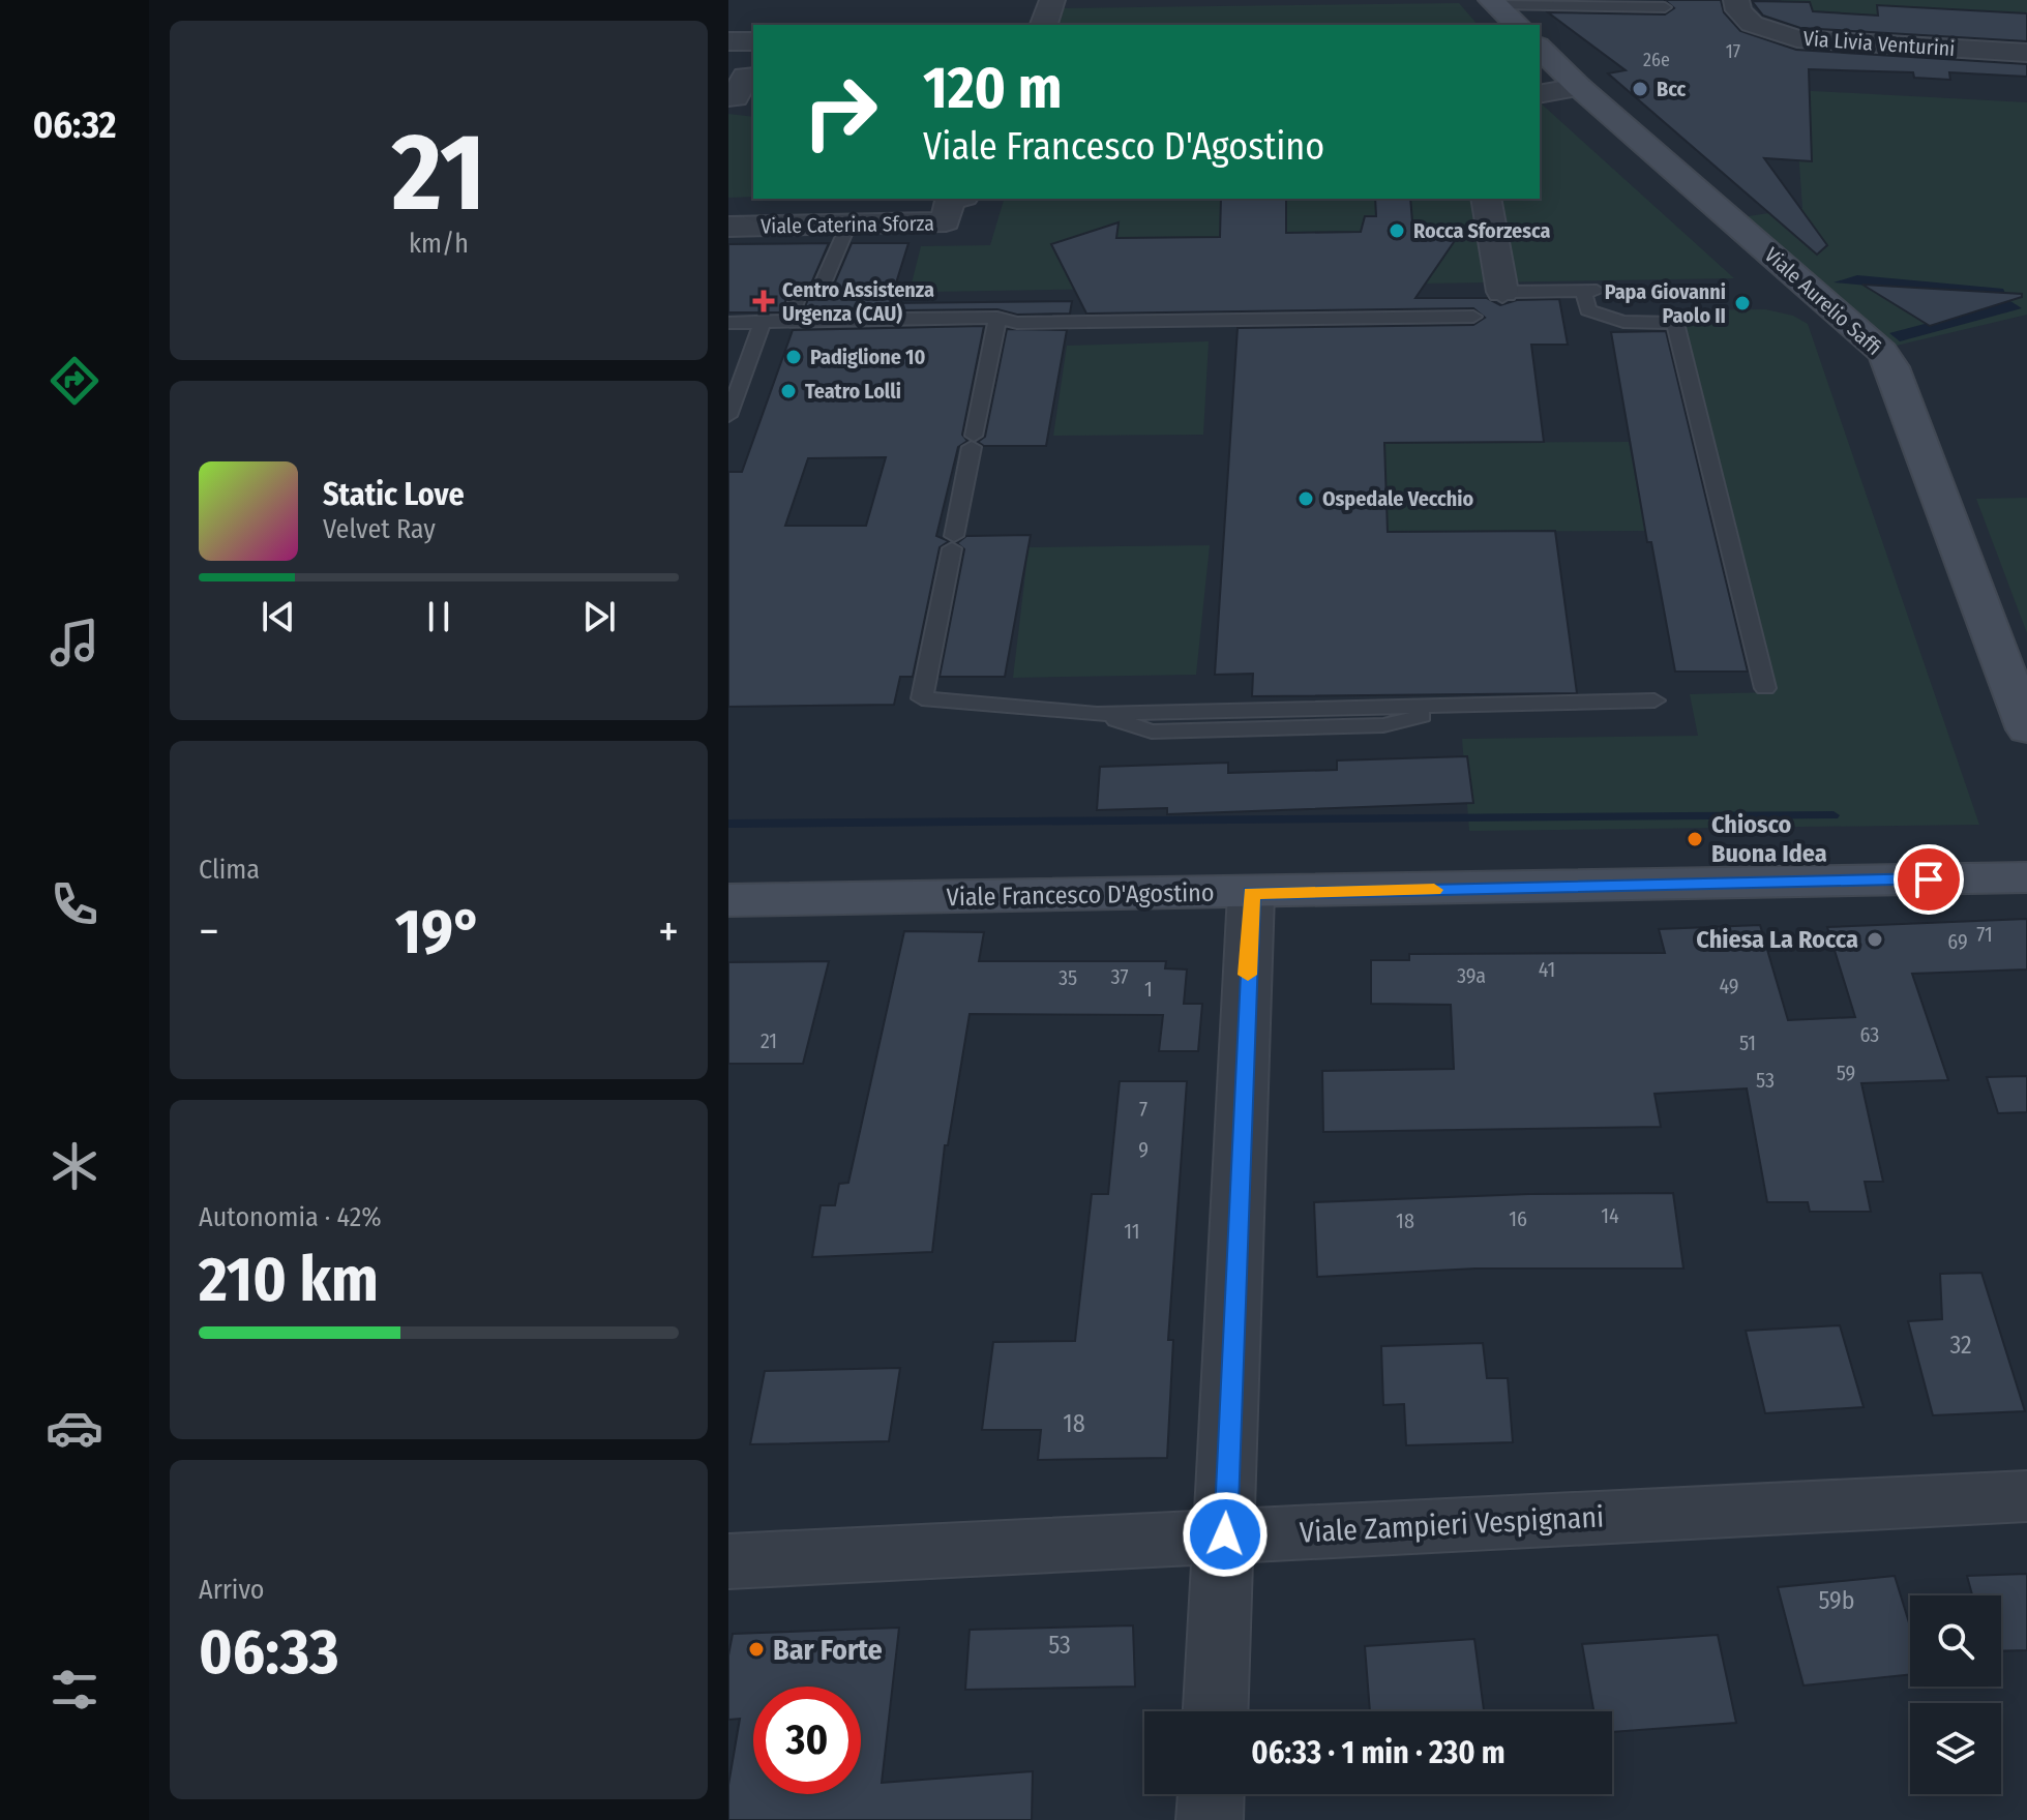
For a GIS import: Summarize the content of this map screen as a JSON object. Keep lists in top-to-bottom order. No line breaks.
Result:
{"streets":{"street":["Via Livia Venturini","Viale Caterina Sforza","Viale Aurelio Saffi","Viale Francesco D'Agostino","Viale Zampieri Vespignani"]},"places":{"other":["Bcc","Rocca Sforzesca","Papa Giovanni Paolo II","Padiglione 10","Teatro Lolli","Ospedale Vecchio","Chiosco Buona Idea","Chiesa La Rocca","Bar Forte"],"health":["Centro Assistenza Urgenza (CAU)"]},"house_numbers":["17","26e","71","69","41","39a","37","35","49","1","63","21","51","59","53","7","9","14","16","18","11","32","18","59b","53"],"page":{"tabs":"06:32","tile":[["21","km/h"],"Clima",["Autonomia · 42%","210 km"],["Arrivo","06:33"]],"turn":["120 m","Viale Francesco D'Agostino"],"song":["Static Love","Velvet Ray"],"heat":["−","19°","+"],"limit":"30","trip":"06:33 · 1 min · 230 m"}}
